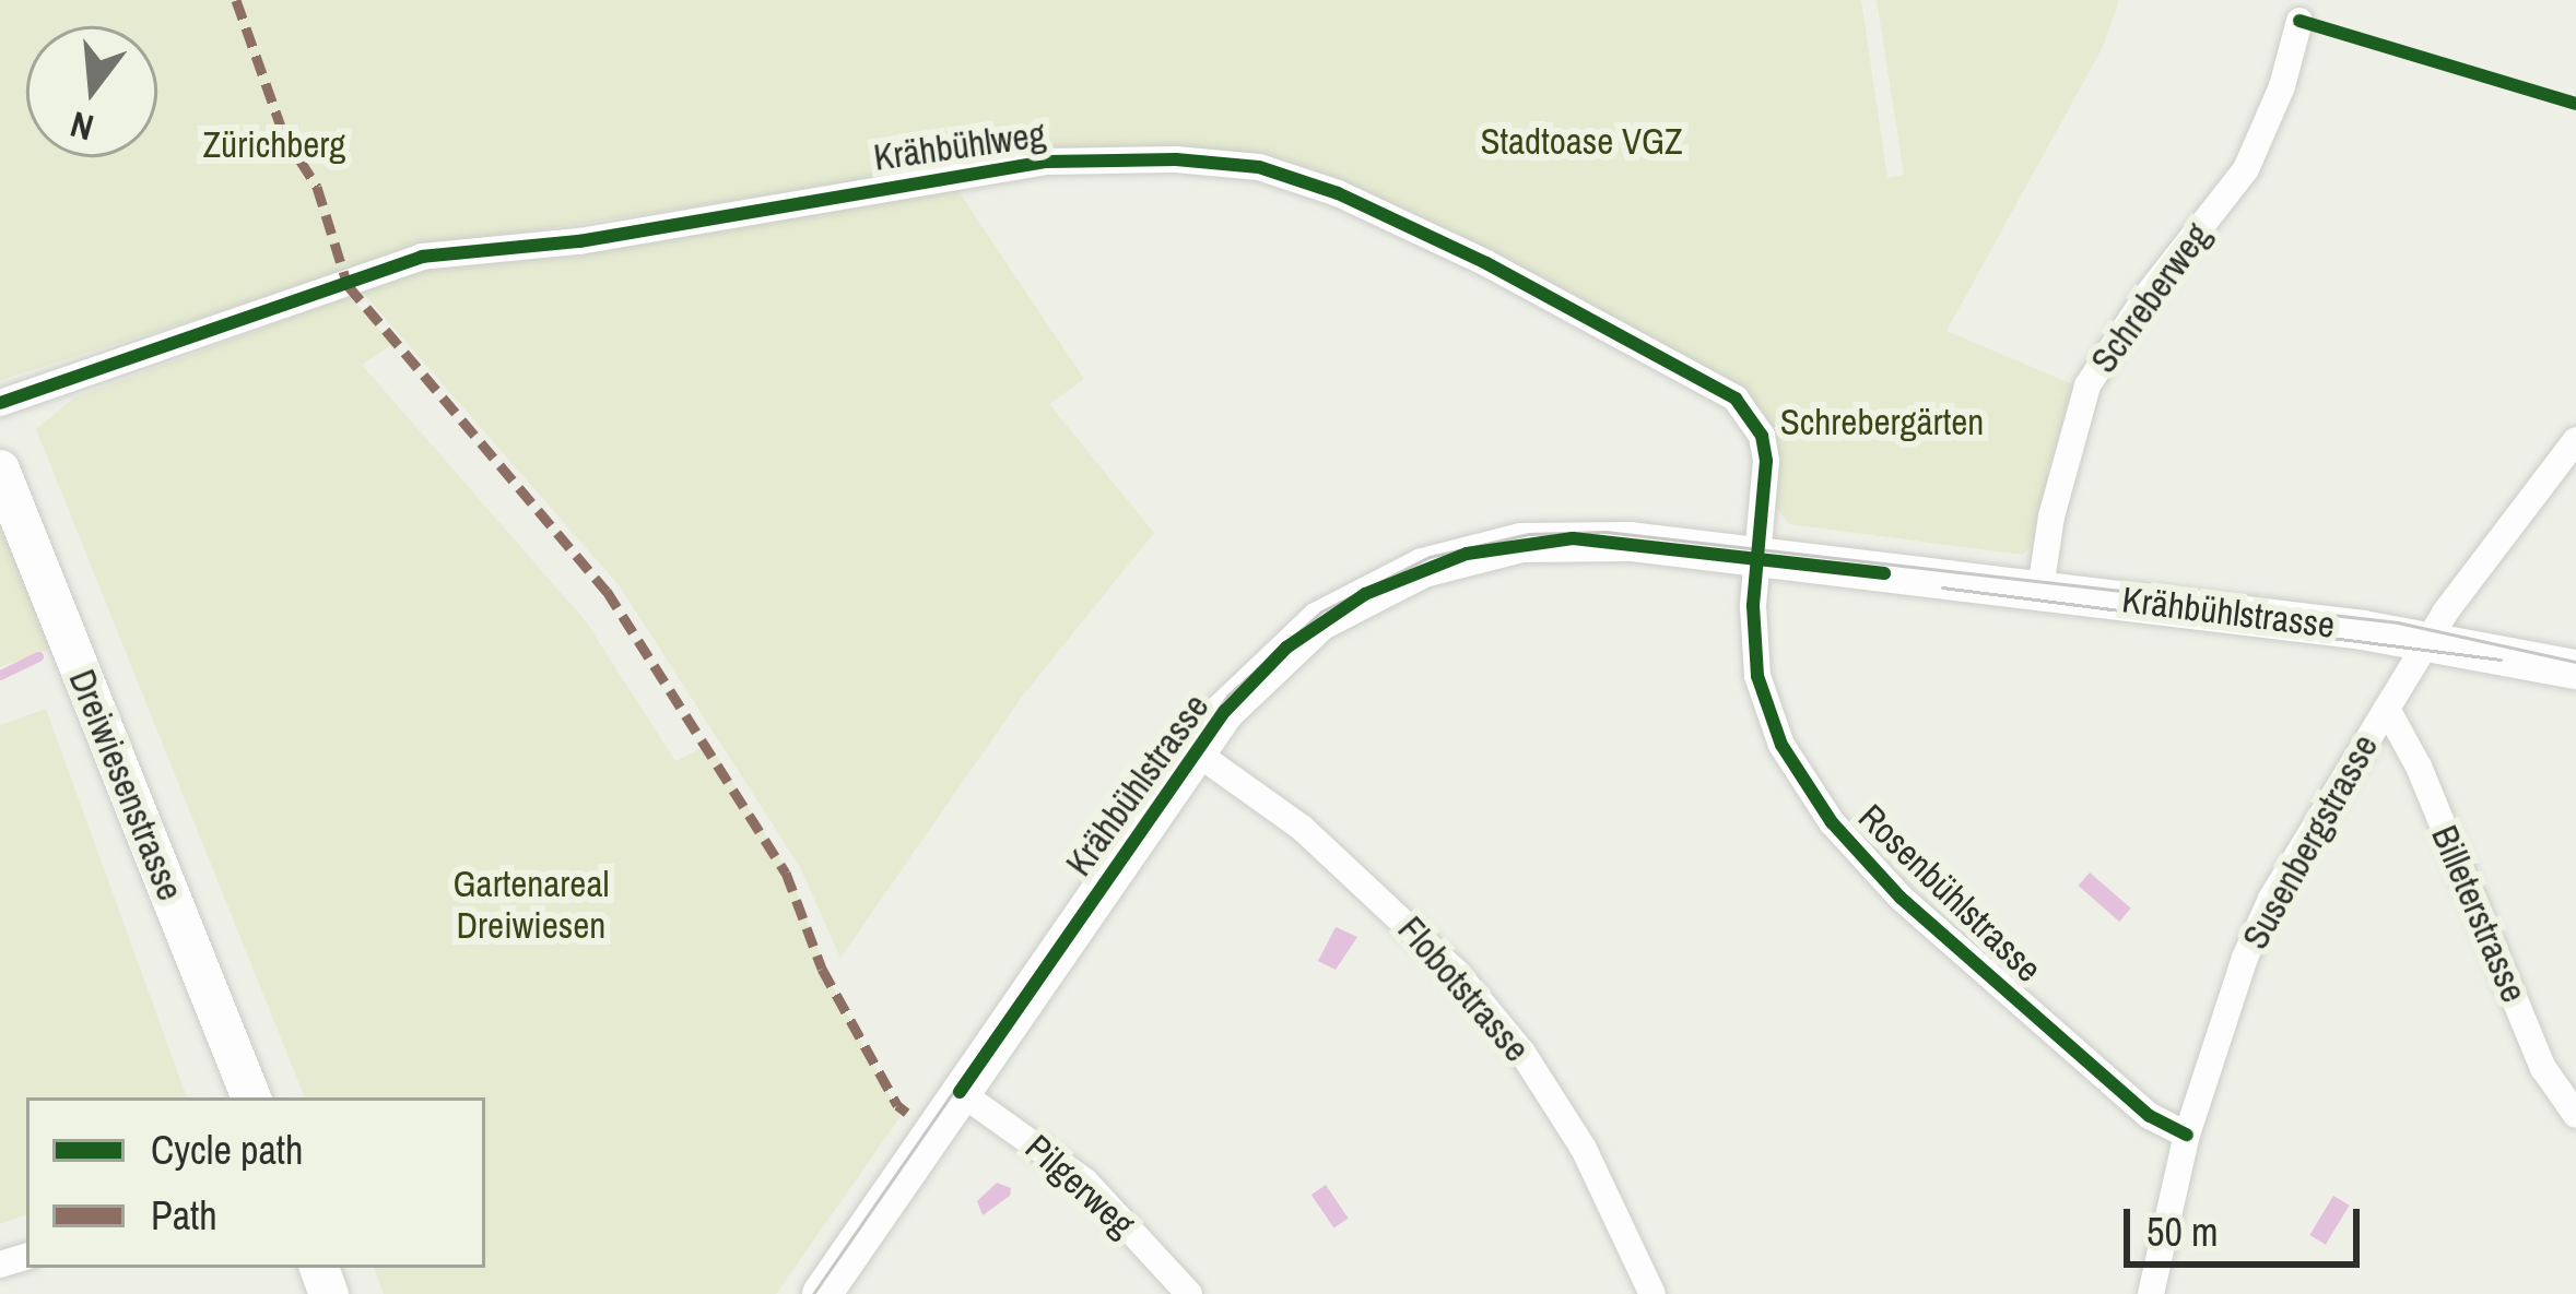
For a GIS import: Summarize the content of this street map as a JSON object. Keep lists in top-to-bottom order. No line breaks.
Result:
{"streets":{"street":["Krähbühlweg","Schreberweg","Krähbühlstrasse","Dreiwiesenstrasse","Susenbergstrasse","Rosenbühlstrasse","Billeterstrasse","Flobotstrasse","Pilgerweg"]},"crossings":[["Krähbühlweg","Krähbühlstrasse"],["Krähbühlweg","Rosenbühlstrasse"],["Schreberweg","Krähbühlstrasse"],["Krähbühlstrasse","Susenbergstrasse"],["Krähbühlstrasse","Rosenbühlstrasse"],["Krähbühlstrasse","Flobotstrasse"],["Krähbühlstrasse","Pilgerweg"],["Susenbergstrasse","Rosenbühlstrasse"],["Susenbergstrasse","Billeterstrasse"]],"parks":["Stadtoase VGZ","Zürichberg","Schrebergärten","Gartenareal Dreiwiesen"],"legend":["Cycle path","Path"],"scale_bar":"50 m","north":"bottom"}
